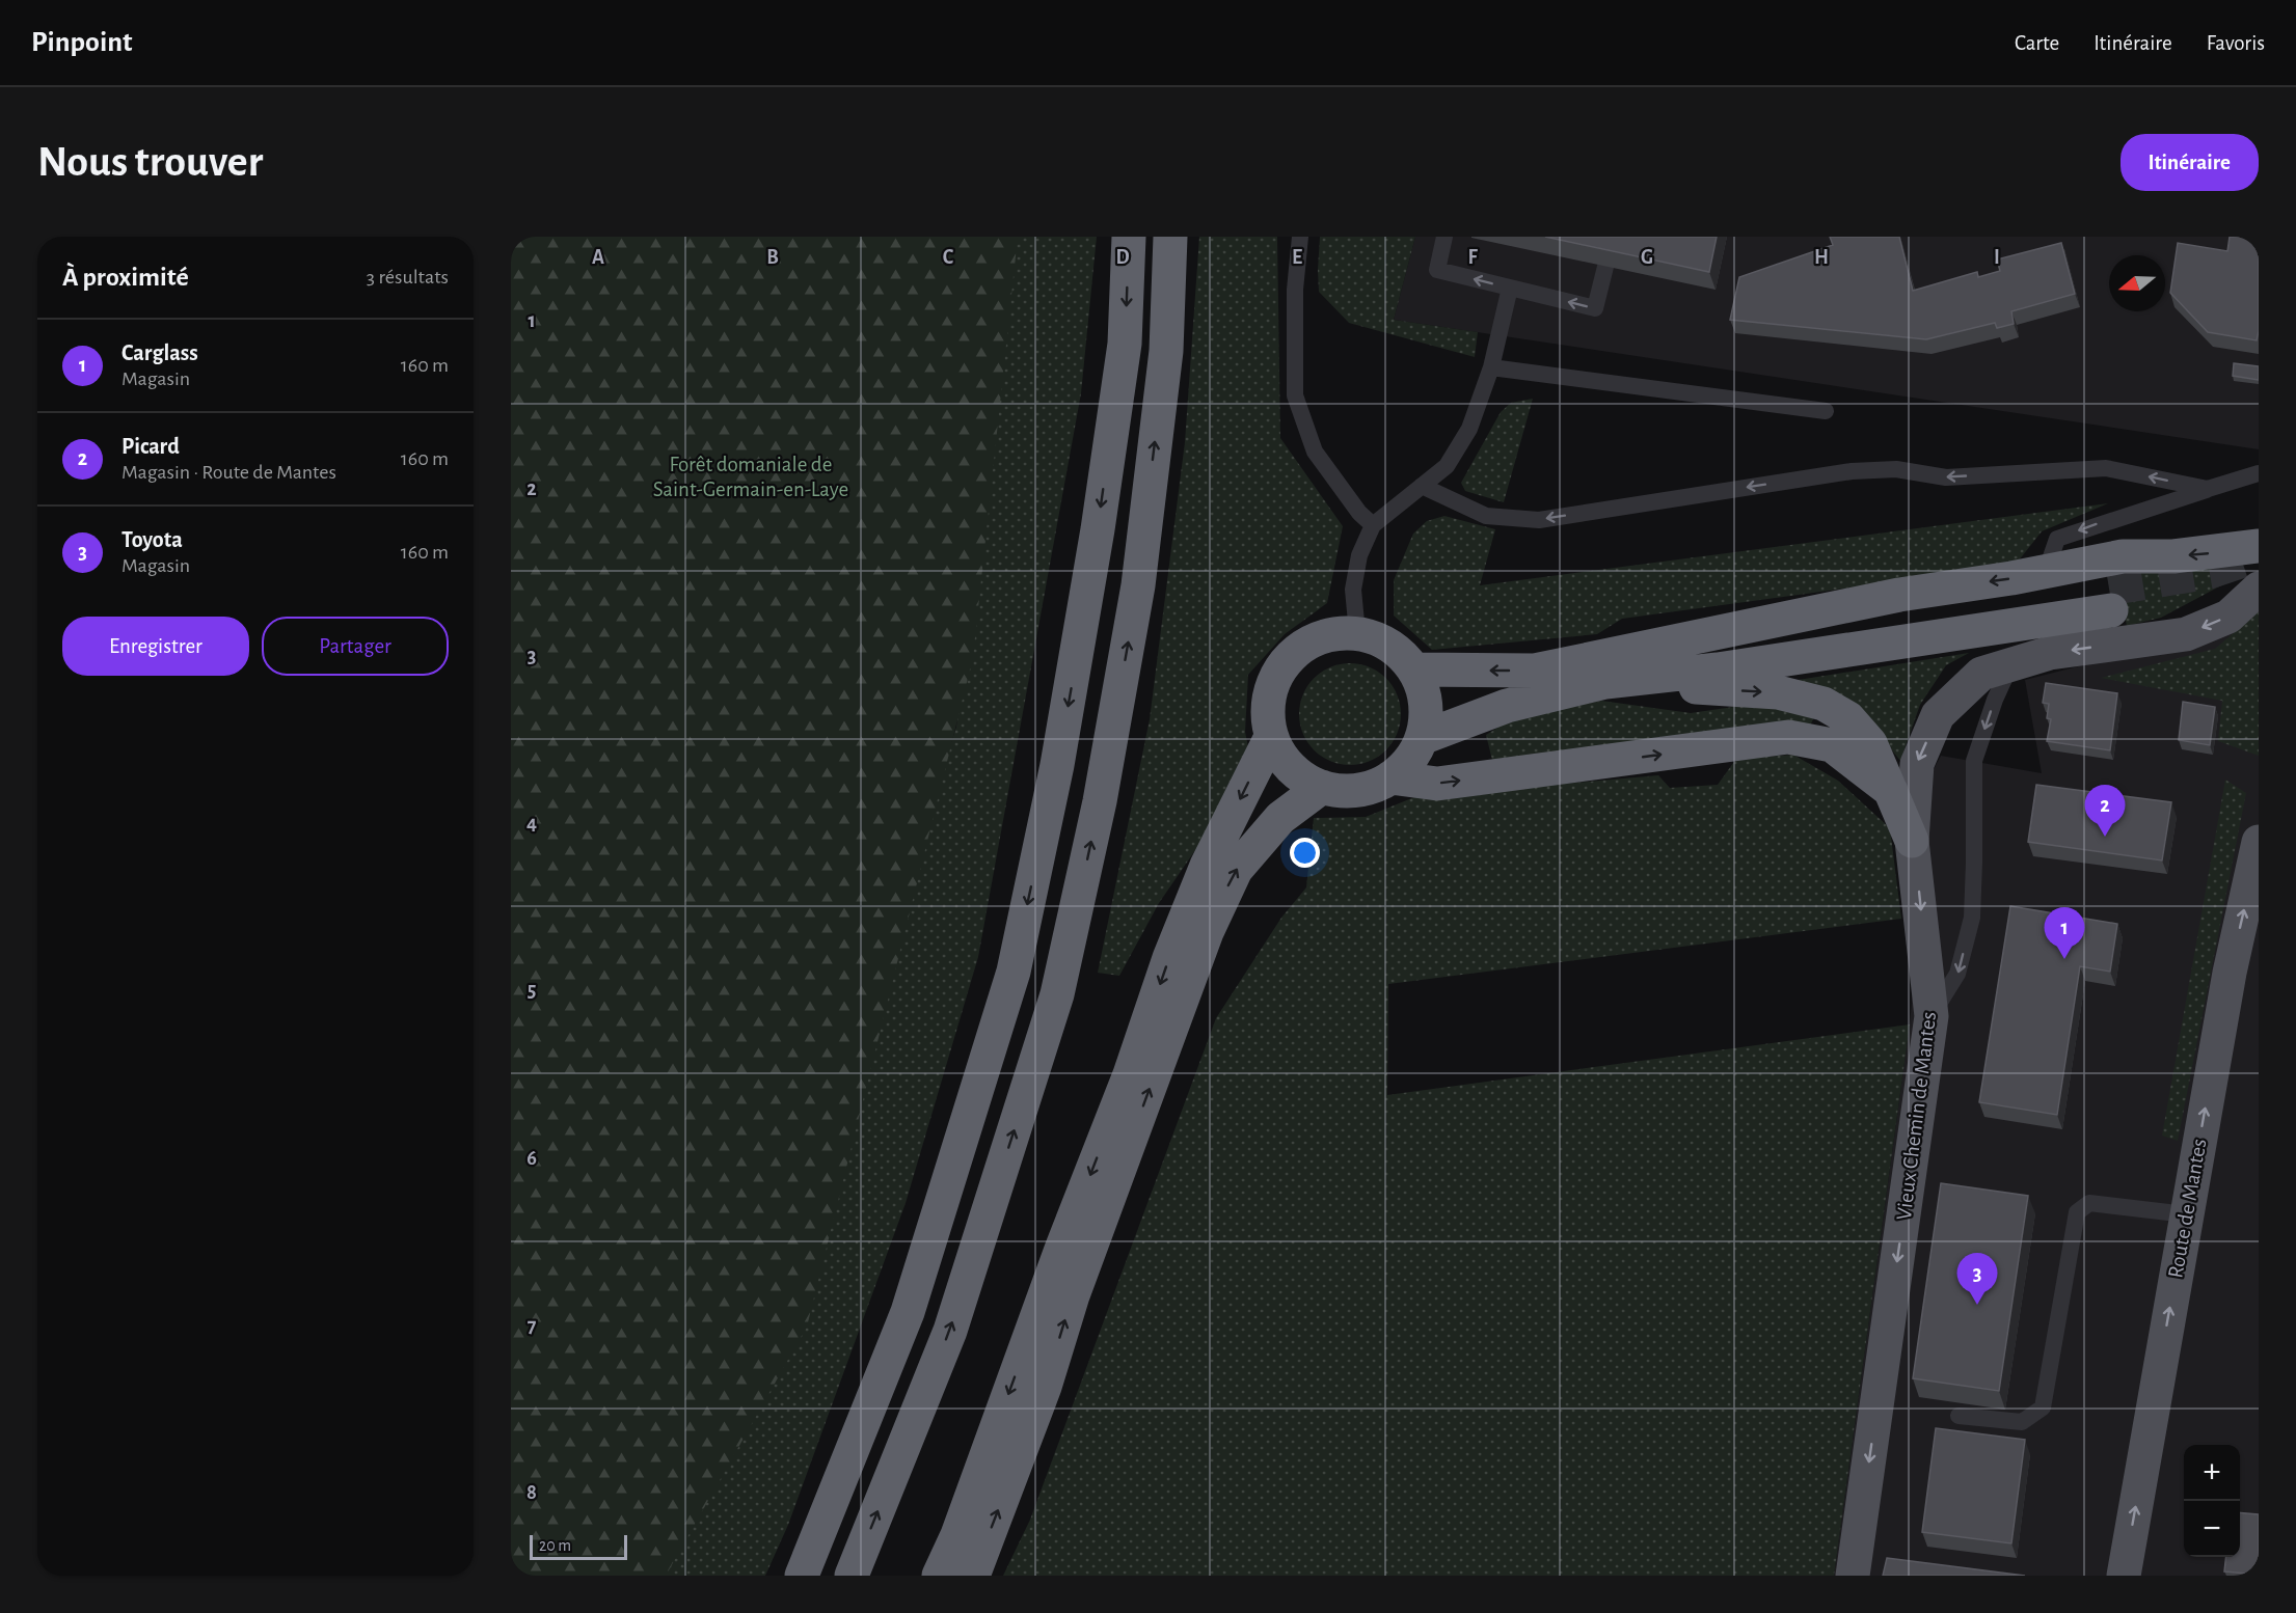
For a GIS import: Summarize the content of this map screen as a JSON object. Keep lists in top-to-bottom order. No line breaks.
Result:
{"streets":{"main road":["Vieux Chemin de Mantes","Route de Mantes"]},"one_way":["Vieux Chemin de Mantes","Route de Mantes"],"parks":["Forêt domaniale de Saint-Germain-en-Laye"],"scale_bar":"20 m","north":"left","page":{"header":"Pinpoint","nav":["Carte","Itinéraire","Favoris"],"buttons":["Itinéraire",["Enregistrer","Partager"]],"title":"Nous trouver","heading":["À proximité","3 résultats"],"list":[{"mark":"1","name":"Carglass","note":"Magasin","value":"160 m"},{"mark":"2","name":"Picard","note":"Magasin · Route de Mantes","value":"160 m"},{"mark":"3","name":"Toyota","note":"Magasin","value":"160 m"}],"pins":["2","1","3"],"map_buttons":["+","−"],"scale":"20 m"},"grid":{"columns":["A","B","C","D","E","F","G","H","I"],"rows":["1","2","3","4","5","6","7","8"]}}
